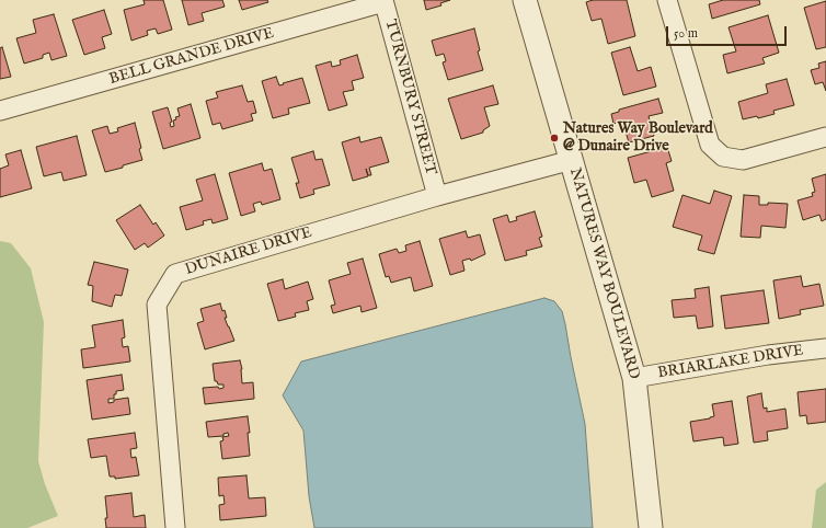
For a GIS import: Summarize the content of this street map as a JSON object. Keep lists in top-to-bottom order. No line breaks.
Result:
{"streets":{"street":["BELL GRANDE DRIVE","TURNBURY STREET","DUNAIRE DRIVE","NATURES WAY BOULEVARD","BRIARLAKE DRIVE"]},"crossings":[["BELL GRANDE DRIVE","TURNBURY STREET"],["TURNBURY STREET","DUNAIRE DRIVE"],["DUNAIRE DRIVE","NATURES WAY BOULEVARD"],["NATURES WAY BOULEVARD","BRIARLAKE DRIVE"]],"places":["Natures Way Boulevard @ Dunaire Drive"],"scale_bar":"50 m"}
